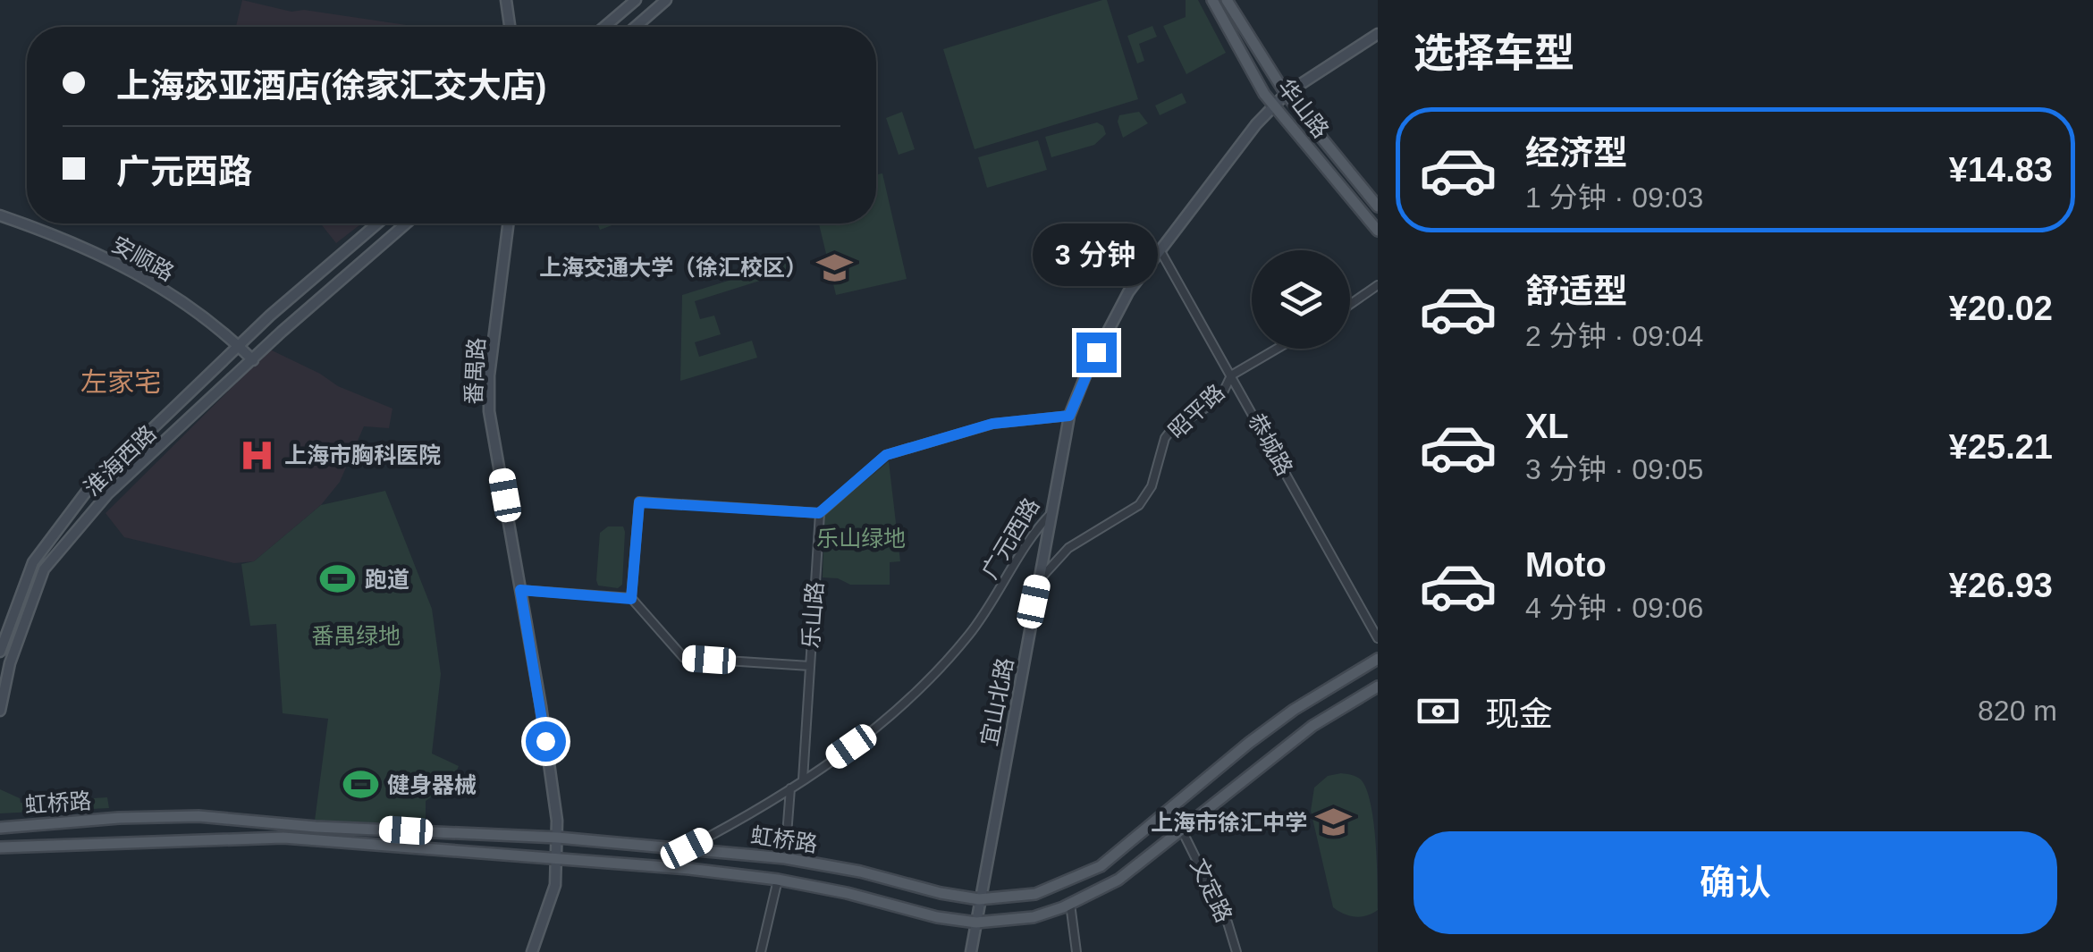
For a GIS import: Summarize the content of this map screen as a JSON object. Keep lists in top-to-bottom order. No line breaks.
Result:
{"streets":{"main road":["华山路","虹桥路"],"street":["安顺路","番禺路","昭平路","恭城路","淮海西路","广元西路","乐山路","宜山北路","文定路"]},"crossings":[["华山路","广元西路"],["安顺路","淮海西路"],["番禺路","虹桥路"],["昭平路","恭城路"],["昭平路","宜山北路"],["恭城路","广元西路"],["广元西路","乐山路"],["广元西路","宜山北路"],["广元西路","虹桥路"],["宜山北路","虹桥路"],["虹桥路","文定路"]],"districts":["左家宅"],"parks":["乐山绿地","番禺绿地"],"places":{"school or university":["上海交通大学（徐汇校区）","上海市徐汇中学"],"hospital":["上海市胸科医院"],"sports":["跑道","健身器械"]},"page":{"heading":"选择车型","banner":["上海宓亚酒店(徐家汇交大店)","广元西路"],"list":[{"name":"经济型","note":"1 分钟 · 09:03","value":"¥14.83"},{"name":"舒适型","note":"2 分钟 · 09:04","value":"¥20.02"},{"name":"XL","note":"3 分钟 · 09:05","value":"¥25.21"},{"name":"Moto","note":"4 分钟 · 09:06","value":"¥26.93"}],"bubble":"3 分钟","pay":["现金","820 m"],"buttons":"确认"}}
